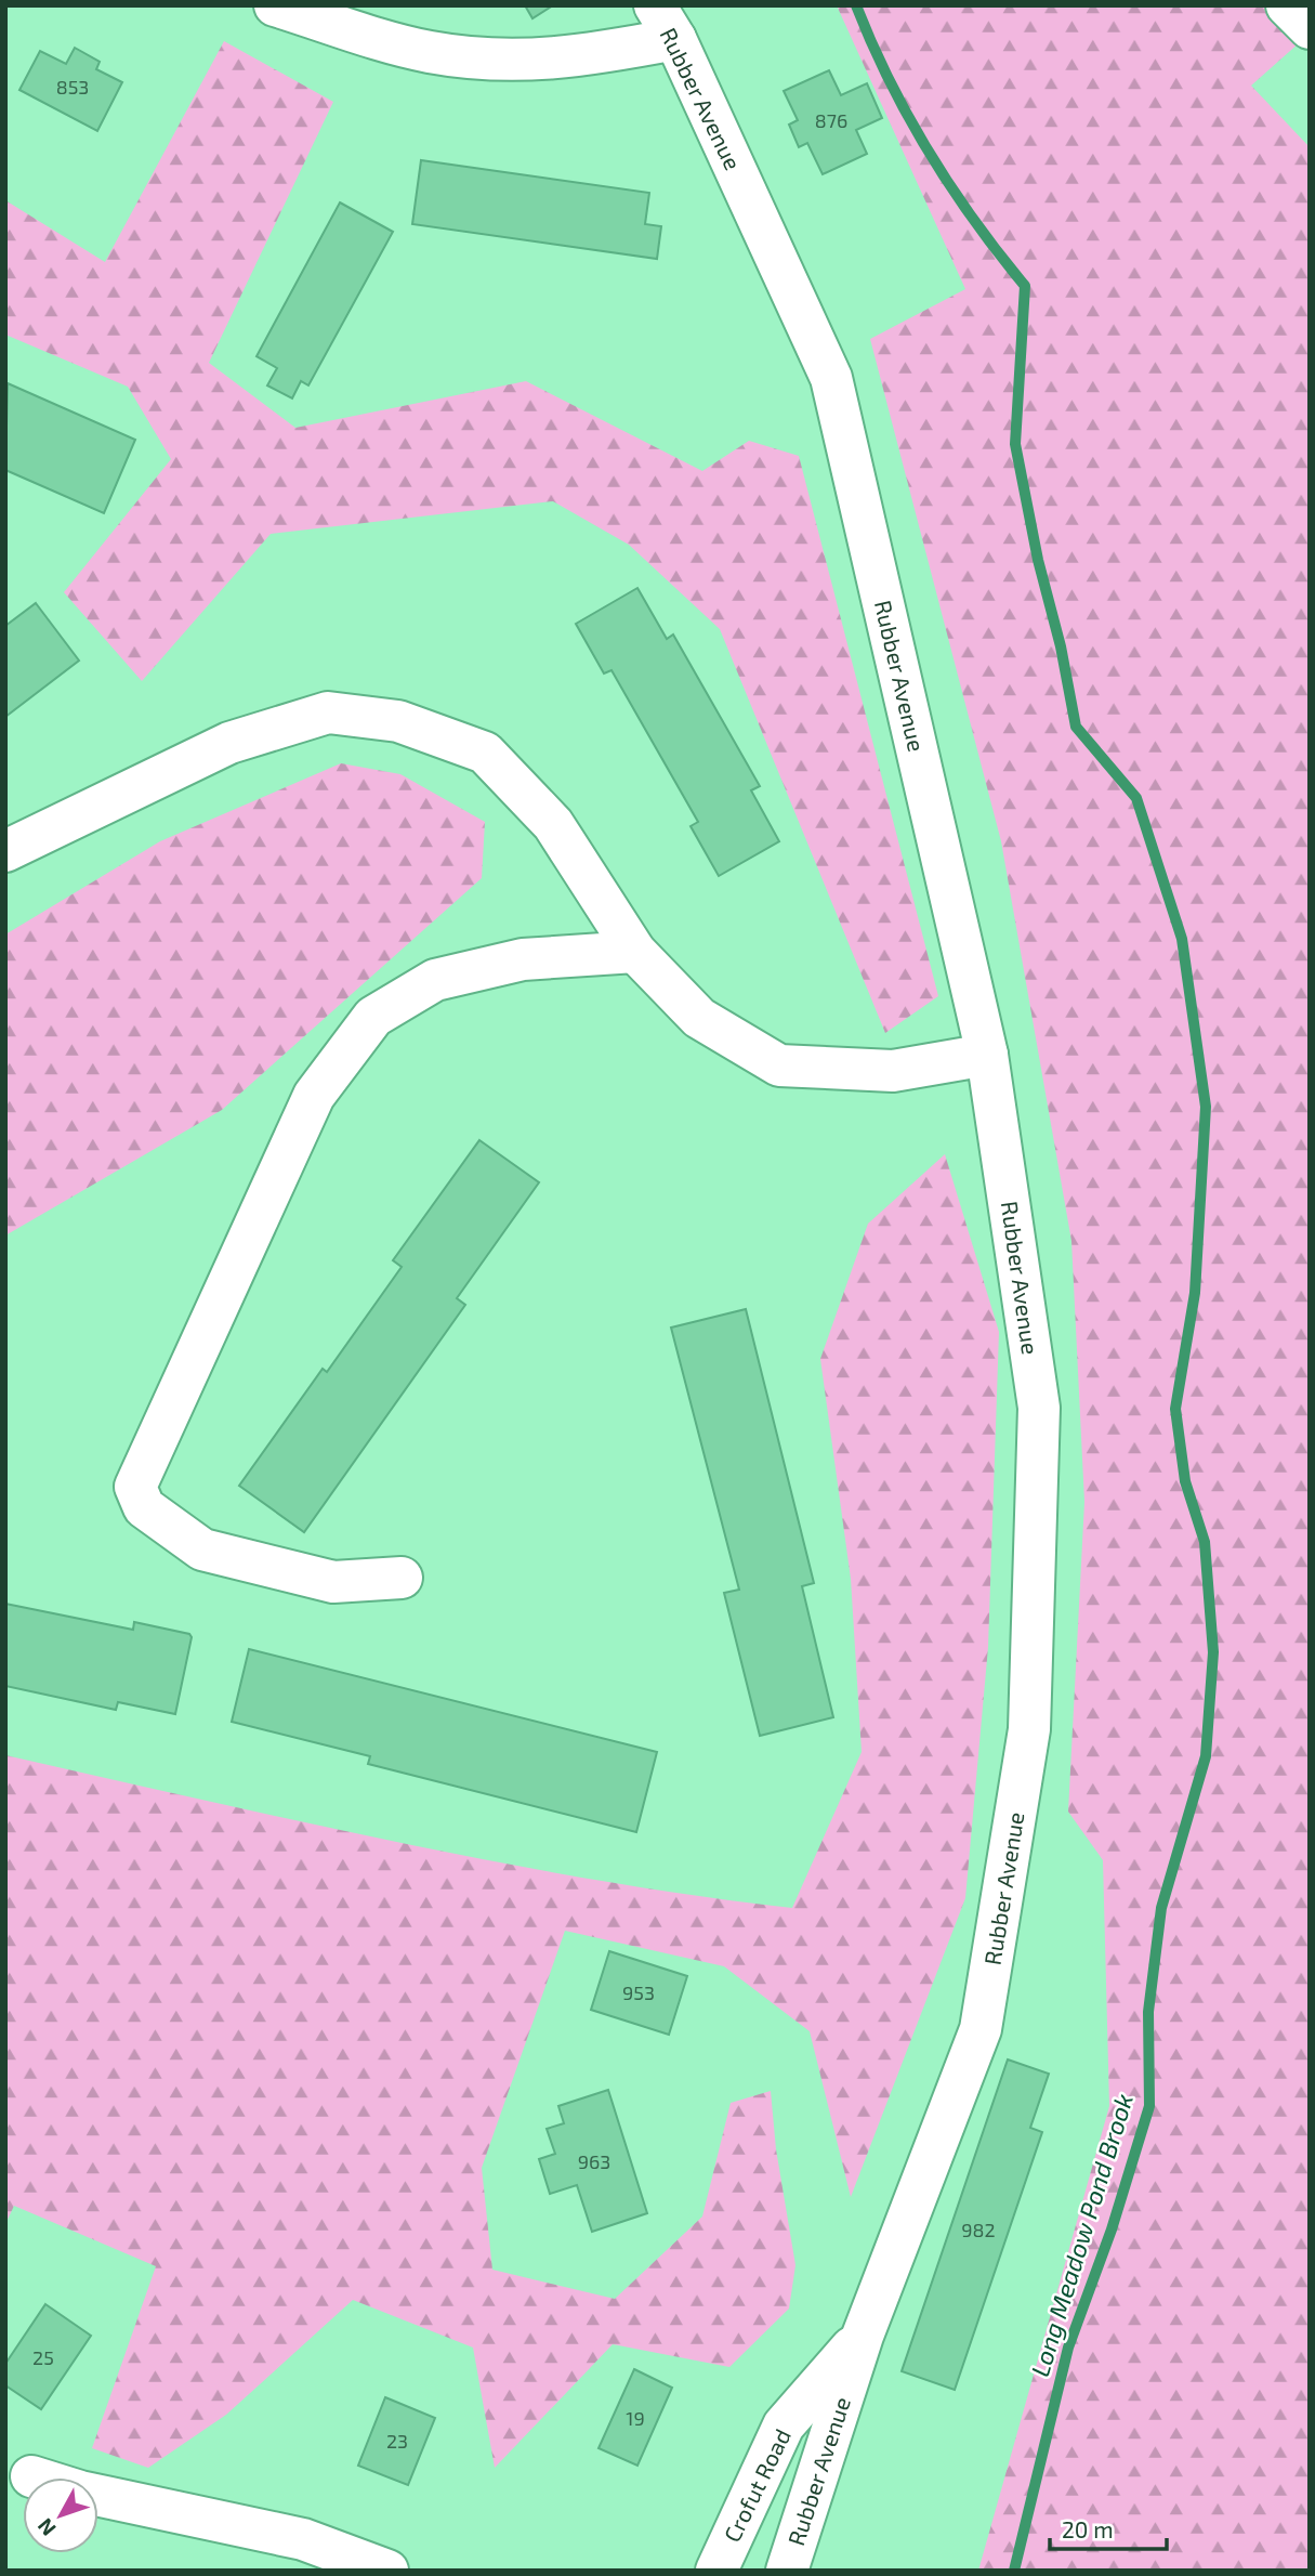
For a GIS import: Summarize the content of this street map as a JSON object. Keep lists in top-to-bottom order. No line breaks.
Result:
{"streets":{"street":["Rubber Avenue","Crofut Road"]},"crossings":[["Rubber Avenue","Crofut Road"]],"water":["Long Meadow Pond Brook"],"house_numbers":["853","876","953","963","982","25","19","23"],"scale_bar":"20 m","north":"bottom left"}
